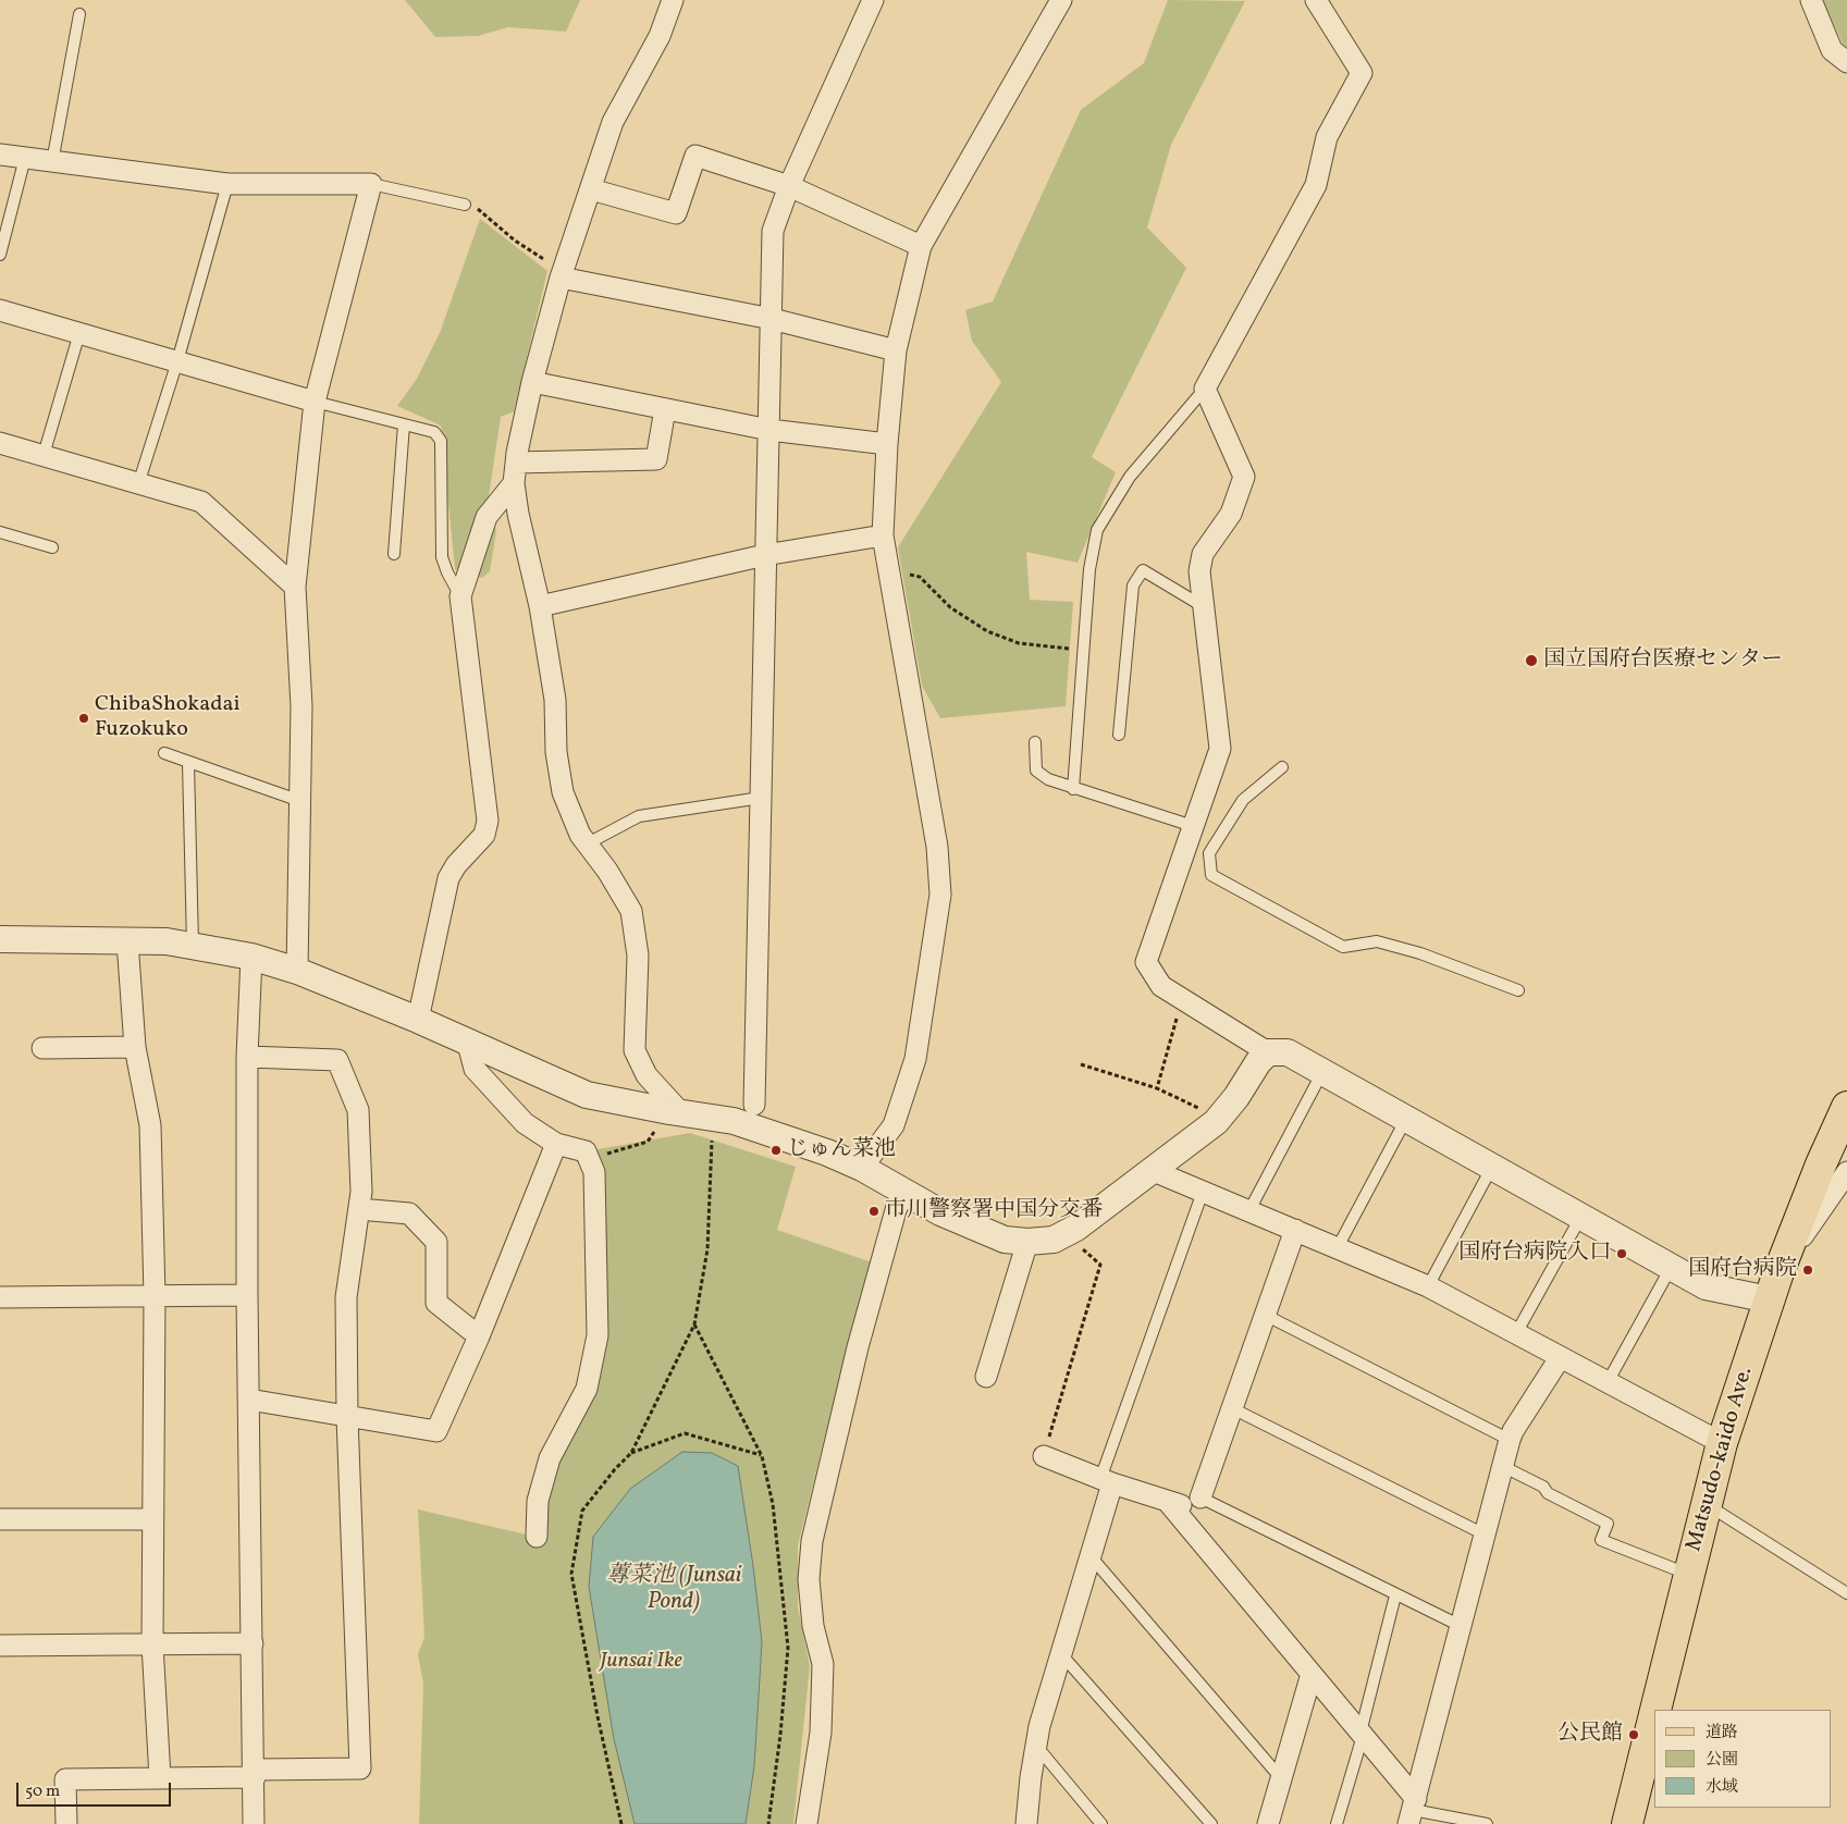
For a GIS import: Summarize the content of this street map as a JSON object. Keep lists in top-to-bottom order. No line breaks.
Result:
{"streets":{"main road":["Matsudo-kaido Ave."]},"water":["蓴菜池 (Junsai Pond)"],"parks":["Junsai Ike"],"places":["国立国府台医療センター","ChibaShokadai Fuzokuko","じゅん菜池","市川警察署中国分交番","国府台病院入口","国府台病院","公民館"],"legend":["道路","公園","水域"],"scale_bar":"50 m"}
